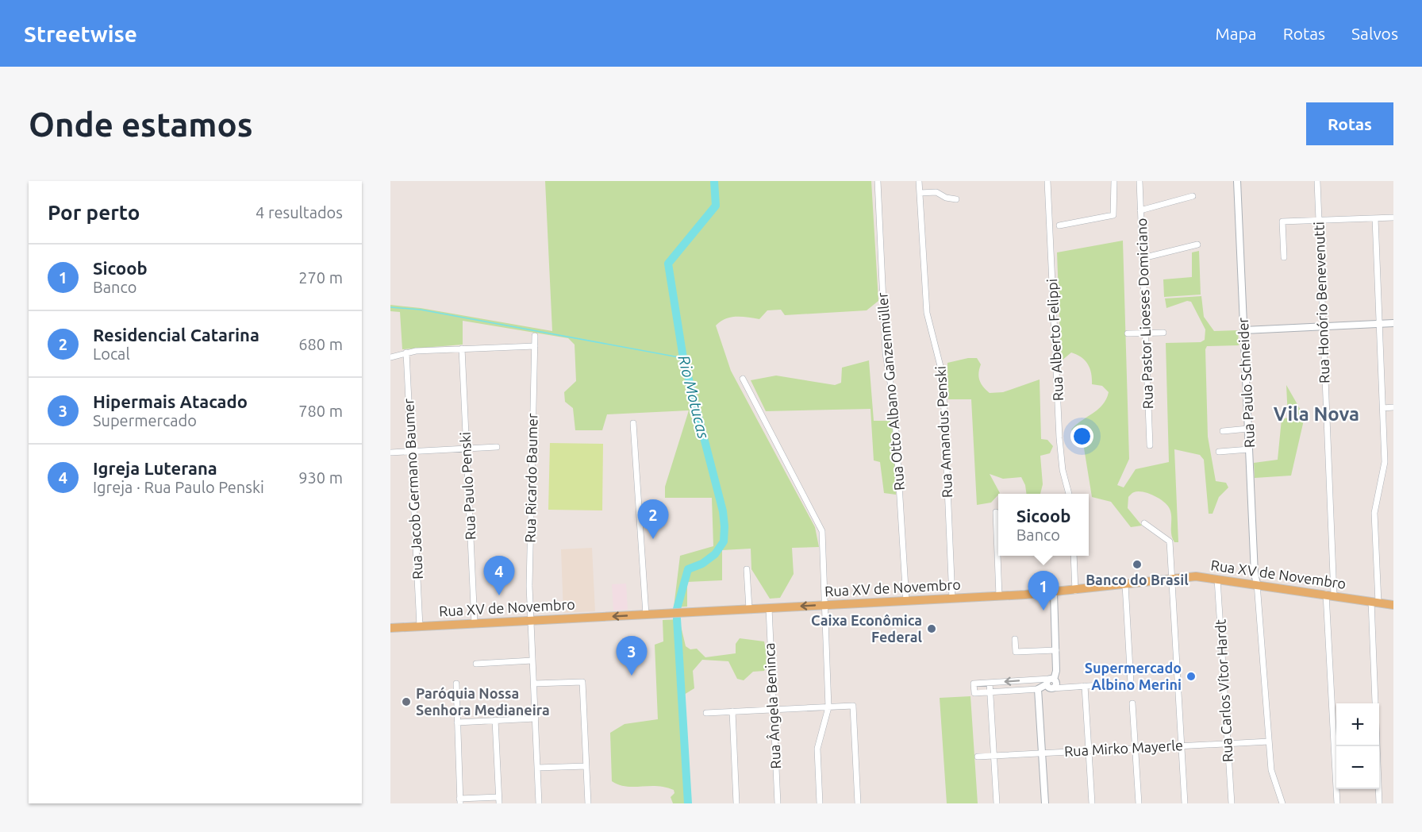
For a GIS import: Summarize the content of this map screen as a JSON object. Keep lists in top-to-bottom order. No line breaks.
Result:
{"streets":{"main road":["Rua XV de Novembro"],"street":["Rua Honório Benevenutti","Rua Pastor Lioeses Domiciano","Rua Alberto Felippi","Rua Paulo Schneider","Rua Otto Albano Ganzenmüller","Rua Amandus Penski","Rua Ricardo Baumer","Rua Paulo Penski","Rua Jacob Germano Baumer","Rua Carlos Vítor Hardt","Rua Ângela Beninca","Rua Mirko Mayerle"]},"crossings":[["Rua Honório Benevenutti","Rua XV de Novembro"],["Rua Paulo Schneider","Rua XV de Novembro"],["Rua Otto Albano Ganzenmüller","Rua XV de Novembro"],["Rua Amandus Penski","Rua XV de Novembro"],["Rua Ricardo Baumer","Rua XV de Novembro"],["Rua Paulo Penski","Rua XV de Novembro"],["Rua Jacob Germano Baumer","Rua XV de Novembro"],["Rua XV de Novembro","Rua Carlos Vítor Hardt"],["Rua XV de Novembro","Rua Ângela Beninca"],["Rua Carlos Vítor Hardt","Rua Mirko Mayerle"]],"districts":["Vila Nova"],"water":["Rio Motucas"],"places":["Banco do Brasil","Caixa Econômica Federal","Supermercado Albino Merini","Paróquia Nossa Senhora Medianeira"],"page":{"header":"Streetwise","nav":["Mapa","Rotas","Salvos"],"buttons":"Rotas","title":"Onde estamos","heading":["Por perto","4 resultados"],"list":[{"mark":"1","name":"Sicoob","note":"Banco","value":"270 m"},{"mark":"2","name":"Residencial Catarina","note":"Local","value":"680 m"},{"mark":"3","name":"Hipermais Atacado","note":"Supermercado","value":"780 m"},{"mark":"4","name":"Igreja Luterana","note":"Igreja · Rua Paulo Penski","value":"930 m"}],"popup":["Sicoob","Banco"],"pins":["2","4","1","3"],"map_buttons":["+","−"]}}
